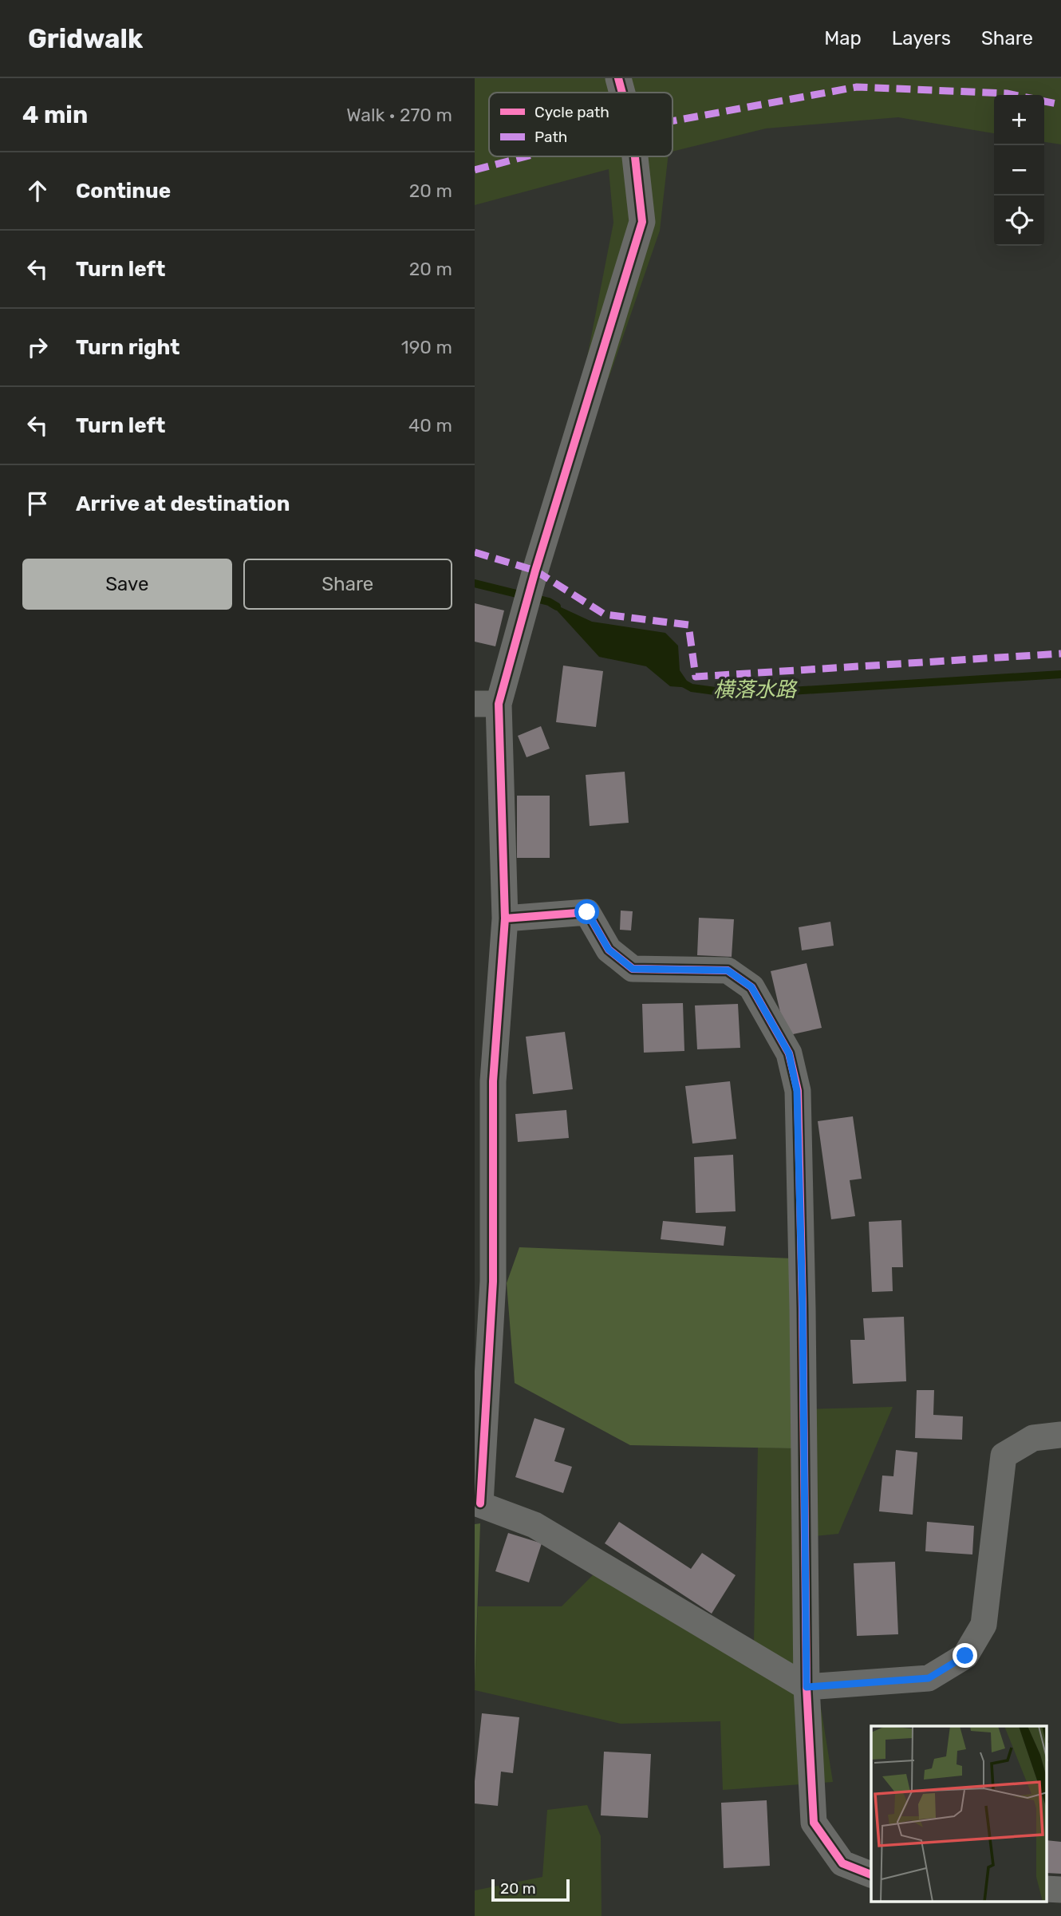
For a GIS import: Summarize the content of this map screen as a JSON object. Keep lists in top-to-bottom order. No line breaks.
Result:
{"water":["横落水路"],"legend":["Cycle path","Path"],"scale_bar":"20 m","page":{"header":"Gridwalk","nav":["Map","Layers","Share"],"heading":["4 min","Walk · 270 m"],"map_buttons":["+","−"],"list":[["Continue","20 m"],["Turn left","20 m"],["Turn right","190 m"],["Turn left","40 m"],"Arrive at destination"],"buttons":["Save","Share"],"scale":"20 m"}}
